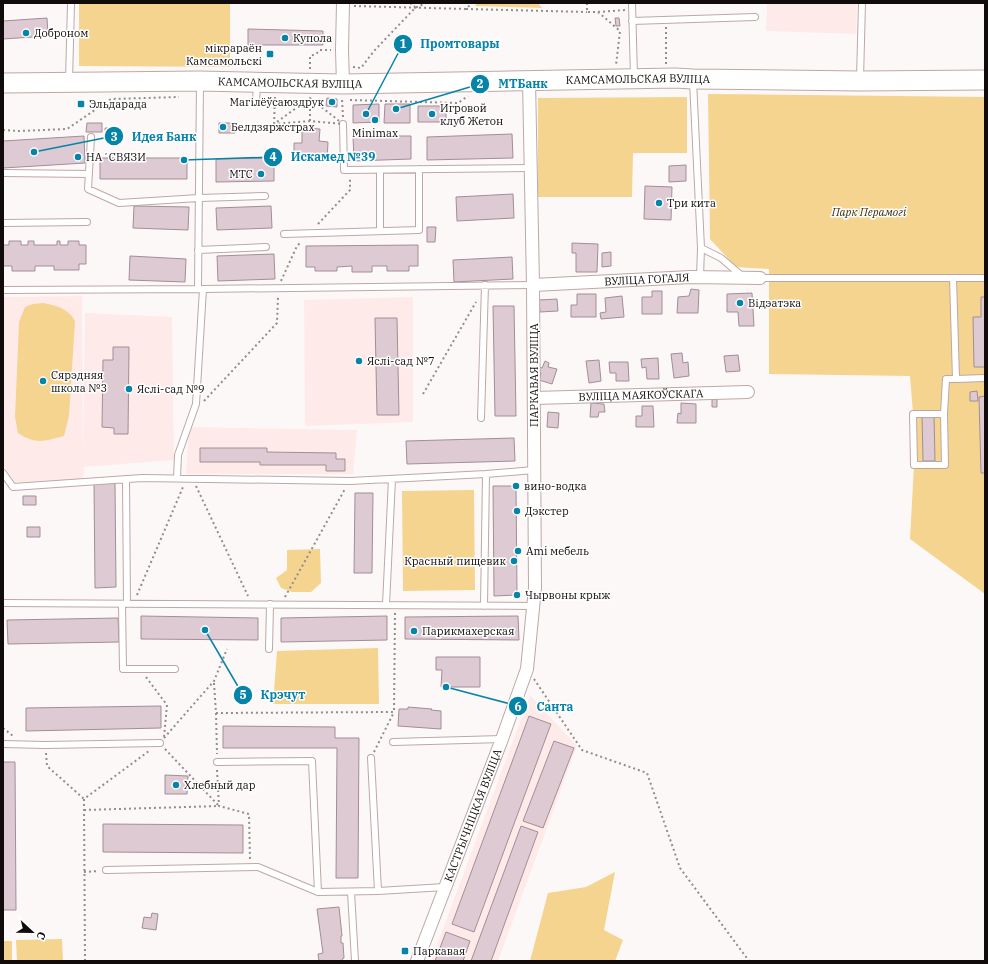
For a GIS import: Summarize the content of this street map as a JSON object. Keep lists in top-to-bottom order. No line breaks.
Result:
{"streets":{"main road":["КАМСАМОЛЬСКАЯ ВУЛІЦА"],"street":["ВУЛІЦА ГОГАЛЯ","ПАРКАВАЯ ВУЛІЦА","ВУЛІЦА МАЯКОЎСКАГА","КАСТРЫЧНІЦКАЯ ВУЛІЦА"]},"crossings":[["КАМСАМОЛЬСКАЯ ВУЛІЦА","ПАРКАВАЯ ВУЛІЦА"],["ВУЛІЦА ГОГАЛЯ","ПАРКАВАЯ ВУЛІЦА"],["ПАРКАВАЯ ВУЛІЦА","ВУЛІЦА МАЯКОЎСКАГА"],["ПАРКАВАЯ ВУЛІЦА","КАСТРЫЧНІЦКАЯ ВУЛІЦА"]],"parks":["Парк Перамогі"],"places":{"other":["Доброном","Купола","Магілёўсаюздрук","МТБанк","Промтовары","Игровой клуб Жетон","Minimax","Белдзяржстрах","Идея Банк","НАʼСВЯЗИ","Искамед №39","МТС","Три кита","Відэатэка","Яслі-сад №7","Сярэдняя школа №3","Яслі-сад №9","вино-водка","Дэкстер","Ami мебель","Красный пищевик","Чырвоны крыж","Крэчут","Парикмахерская","Санта","Хлебный дар"],"transit":["мікрараён Камсамольскі","Эльдарада","Паркавая"]},"north":"right"}
